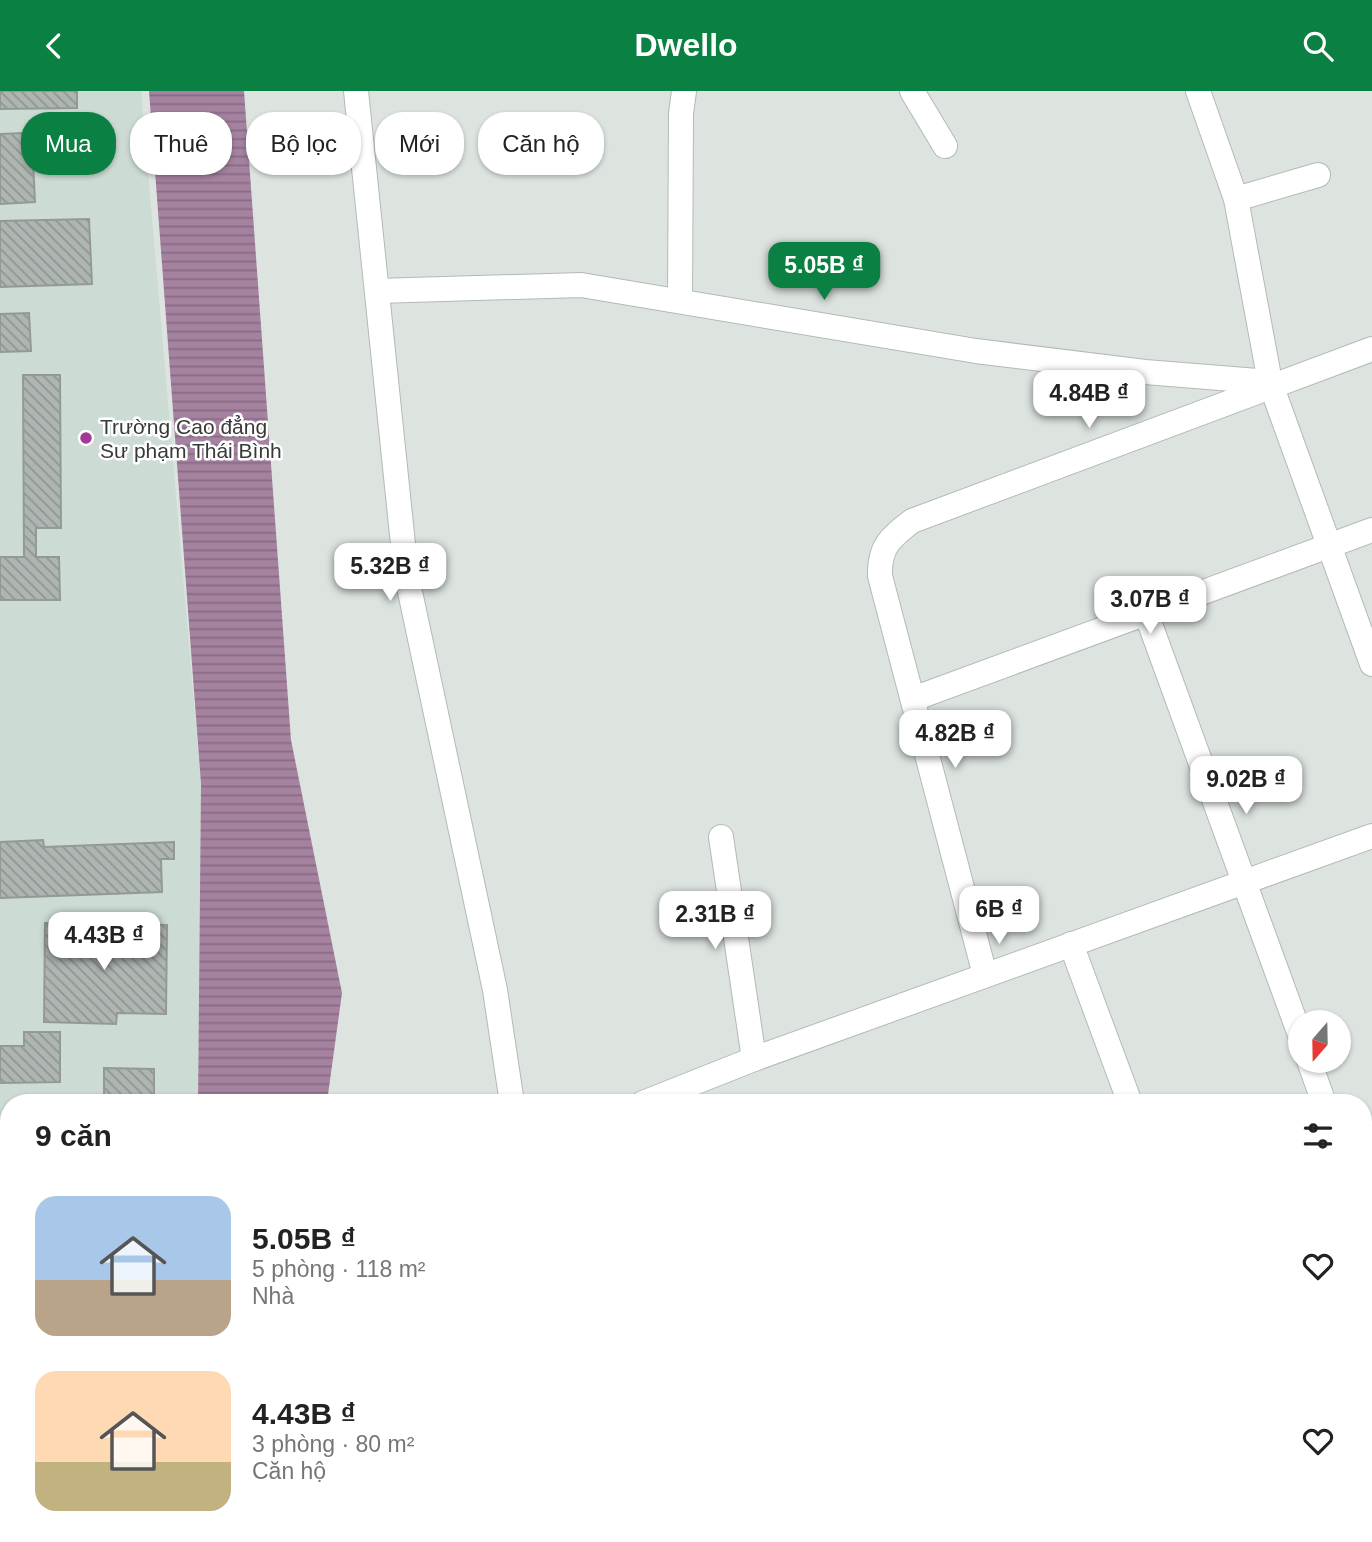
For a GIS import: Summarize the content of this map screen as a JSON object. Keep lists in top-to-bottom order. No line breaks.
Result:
{"places":["Trường Cao đẳng Sư phạm Thái Bình"],"north":"bottom","page":{"header":"Dwello","chip":["Mua","Thuê","Bộ lọc","Mới","Căn hộ"],"price":["5.05B ₫","4.84B ₫","5.32B ₫","3.07B ₫","4.82B ₫","9.02B ₫","6B ₫","2.31B ₫","4.43B ₫"],"heading":"9 căn","list":[{"name":"5.05B ₫","note":"5 phòng · 118 m² · Nhà"},{"name":"4.43B ₫","note":"3 phòng · 80 m² · Căn hộ"}]}}
